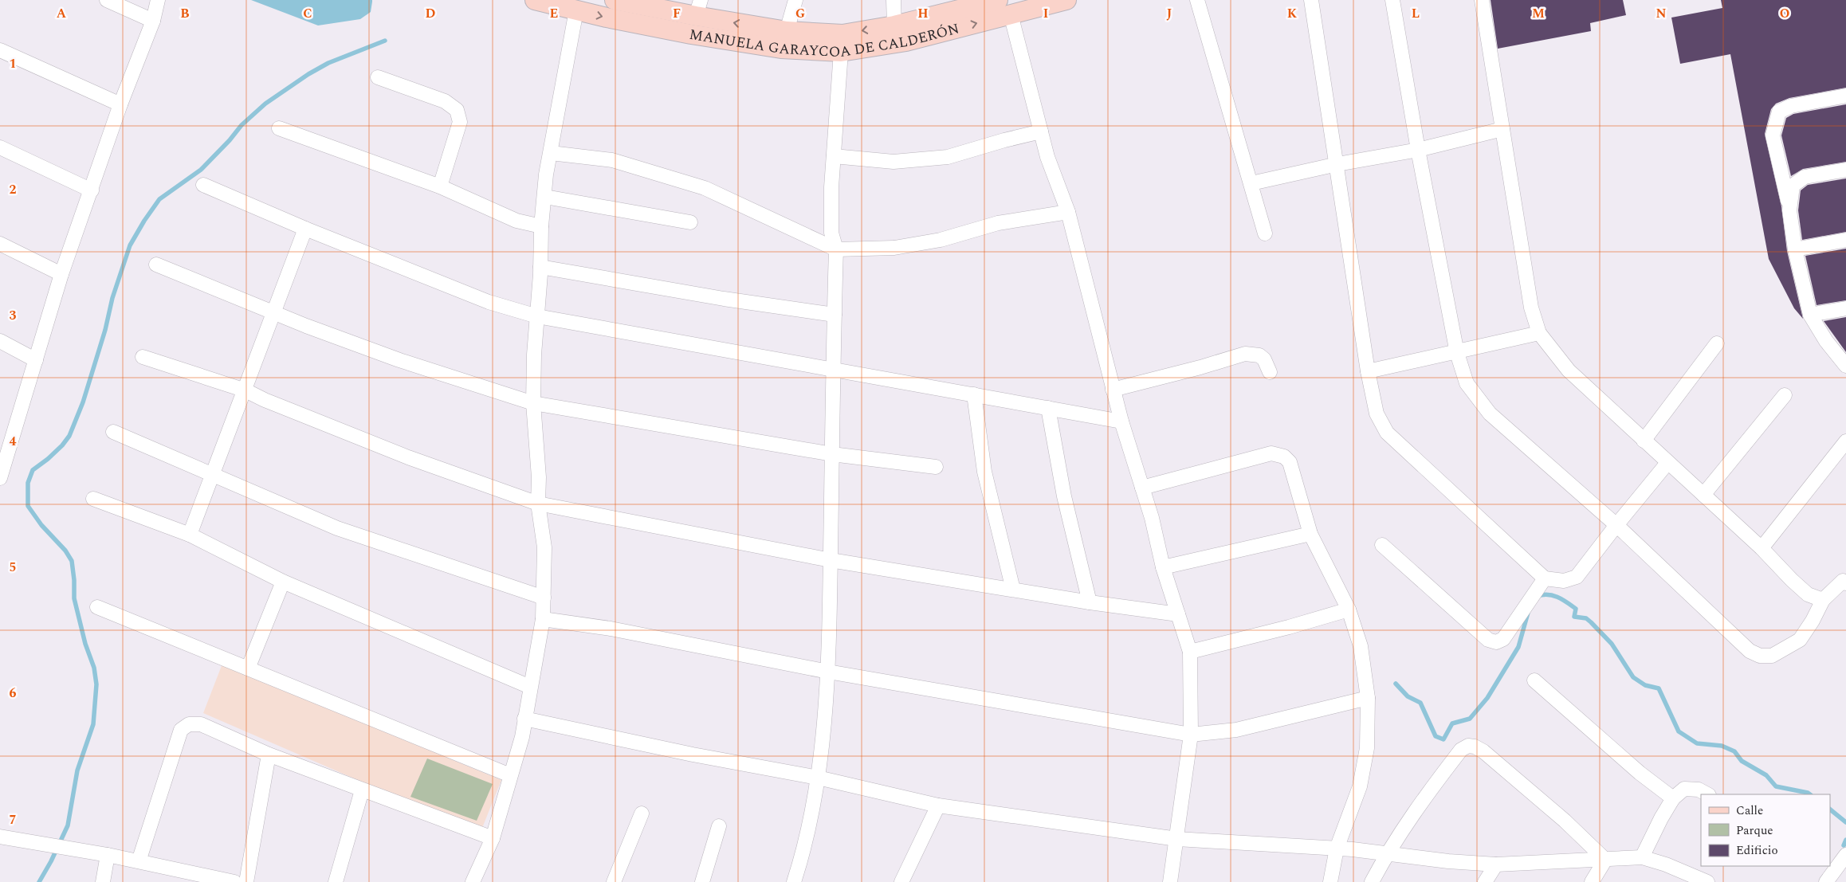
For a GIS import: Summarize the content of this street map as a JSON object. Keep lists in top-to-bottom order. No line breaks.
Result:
{"streets":{"street":["MANUELA GARAYCOA DE CALDERÓN"]},"legend":["Calle","Parque","Edificio"],"grid":{"columns":["A","B","C","D","E","F","G","H","I","J","K","L","M","N","O"],"rows":["1","2","3","4","5","6","7"]}}
